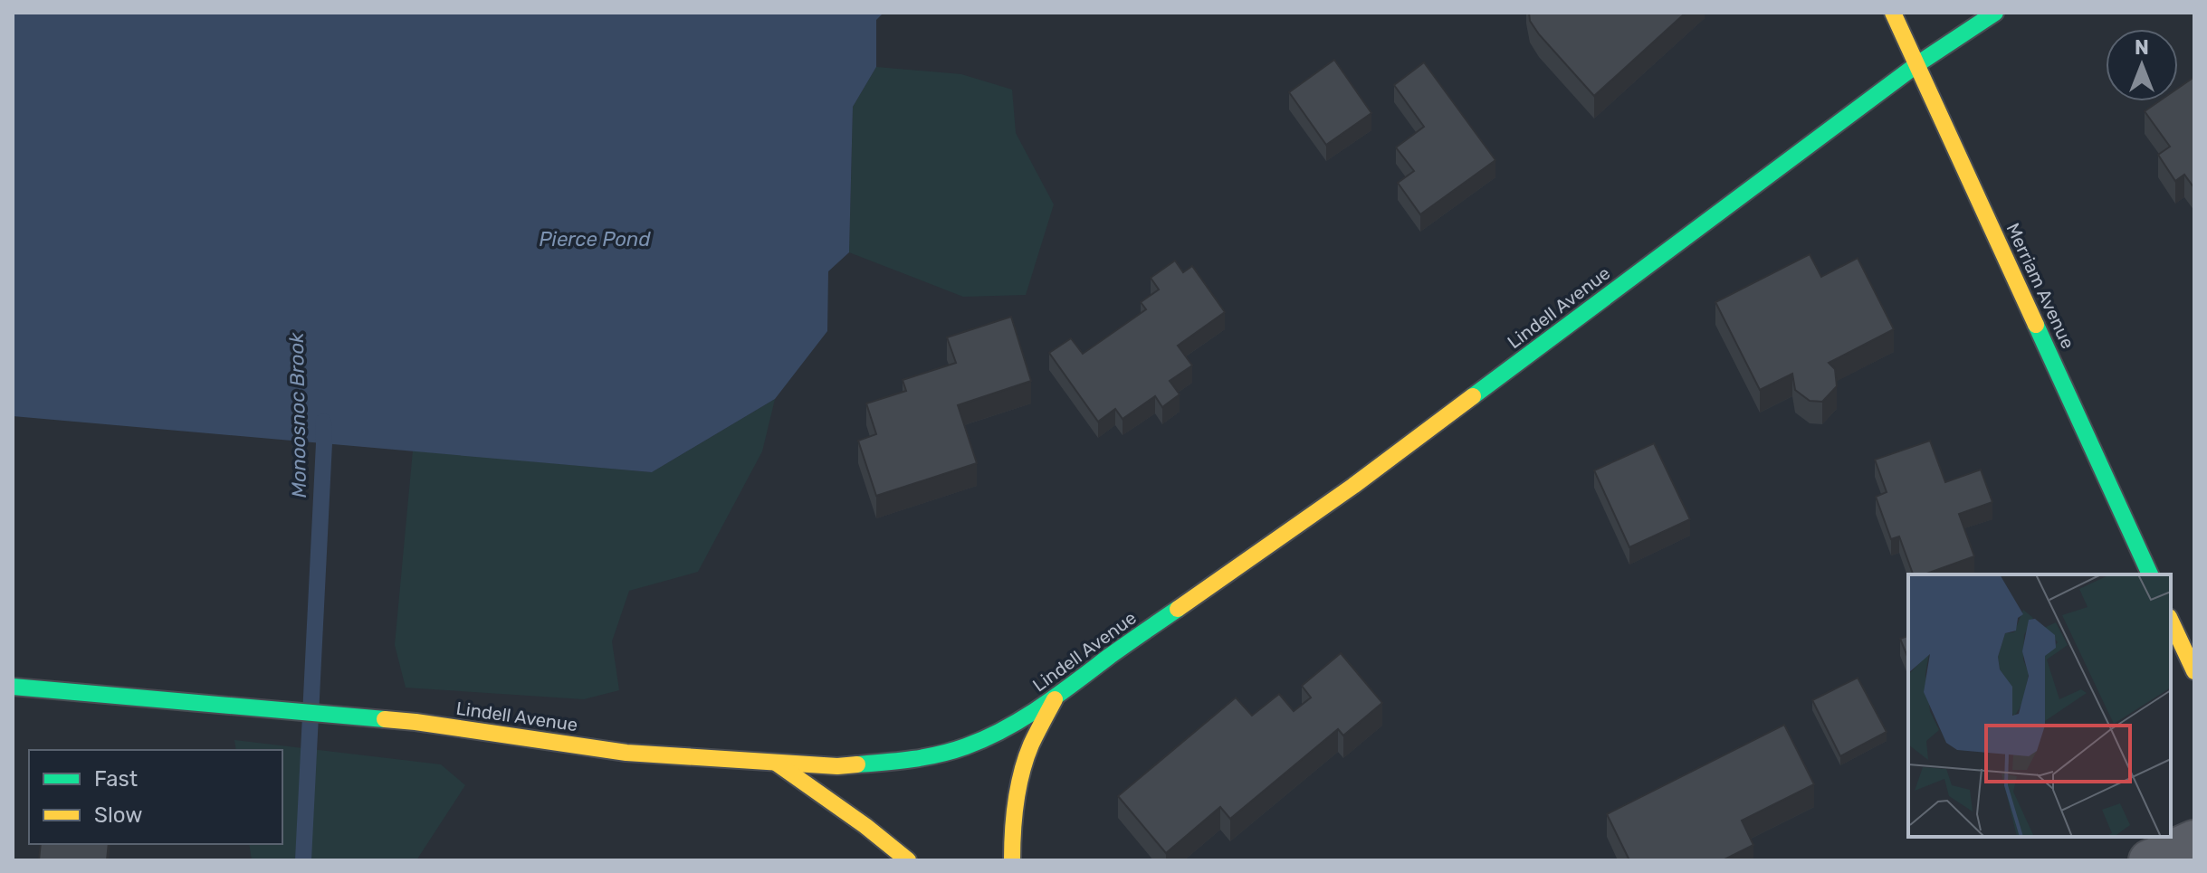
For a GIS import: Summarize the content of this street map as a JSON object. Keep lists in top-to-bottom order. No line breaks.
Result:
{"streets":{"street":["Merriam Avenue","Lindell Avenue"]},"crossings":[["Merriam Avenue","Lindell Avenue"]],"water":["Pierce Pond","Monoosnoc Brook"],"legend":["Fast","Slow"],"north":"top"}
